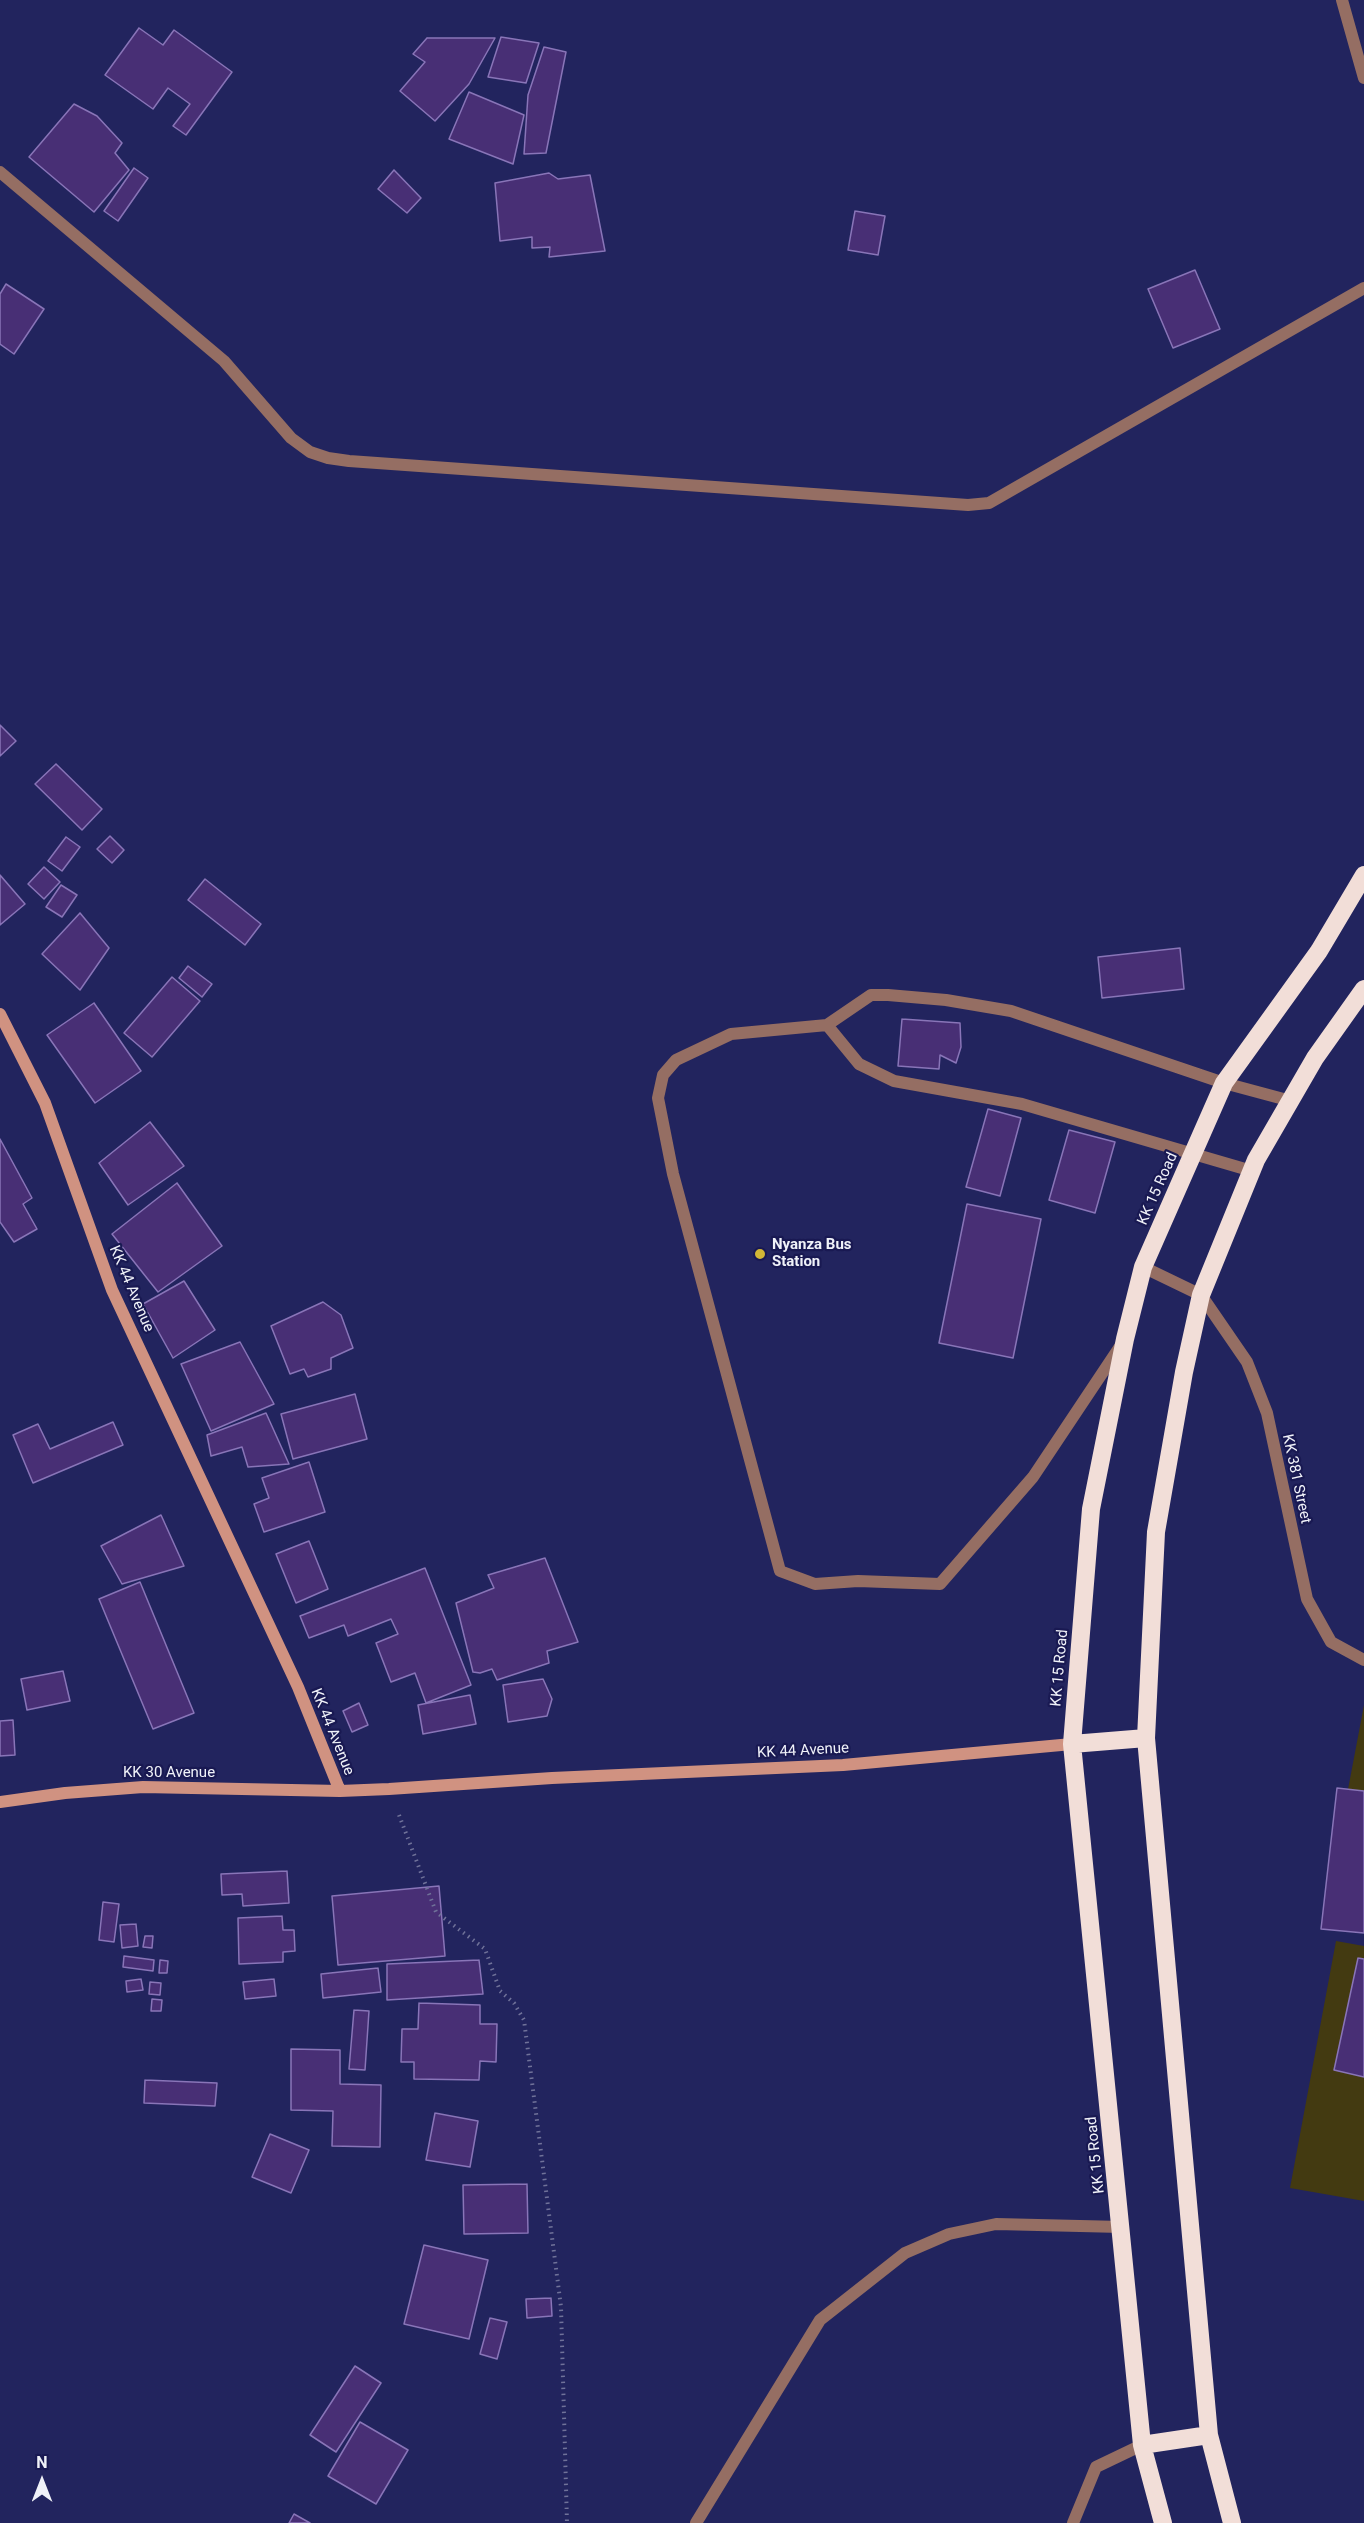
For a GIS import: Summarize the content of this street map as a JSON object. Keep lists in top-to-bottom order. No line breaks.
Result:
{"streets":{"highway":["KK 15 Road"],"main road":["KK 44 Avenue","KK 30 Avenue"],"street":["KK 381 Street"]},"crossings":[["KK 15 Road","KK 44 Avenue"],["KK 44 Avenue","KK 30 Avenue"]],"places":["Nyanza Bus Station"],"north":"top"}
